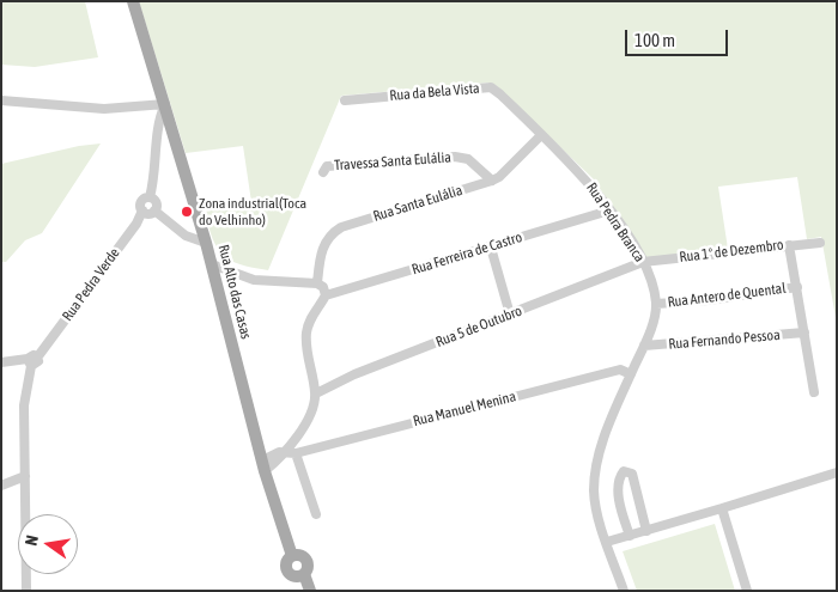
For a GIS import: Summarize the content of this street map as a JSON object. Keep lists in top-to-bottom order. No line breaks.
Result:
{"streets":{"main road":["Rua Alto das Casas"],"street":["Rua da Bela Vista","Travessa Santa Eulália","Rua Santa Eulália","Rua Pedra Branca","Rua 1º de Dezembro","Rua Ferreira de Castro","Rua Pedra Verde","Rua Antero de Quental","Rua 5 de Outubro","Rua Fernando Pessoa","Rua Manuel Menina"]},"crossings":[["Rua da Bela Vista","Rua Santa Eulália"],["Rua da Bela Vista","Rua Pedra Branca"],["Travessa Santa Eulália","Rua Santa Eulália"],["Rua Santa Eulália","Rua Pedra Branca"],["Rua Pedra Branca","Rua 1º de Dezembro"],["Rua Pedra Branca","Rua Ferreira de Castro"],["Rua Pedra Branca","Rua Antero de Quental"],["Rua Pedra Branca","Rua 5 de Outubro"],["Rua 1º de Dezembro","Rua 5 de Outubro"]],"places":["Zona industrial(Toca do Velhinho)"],"scale_bar":"100 m","north":"left"}
